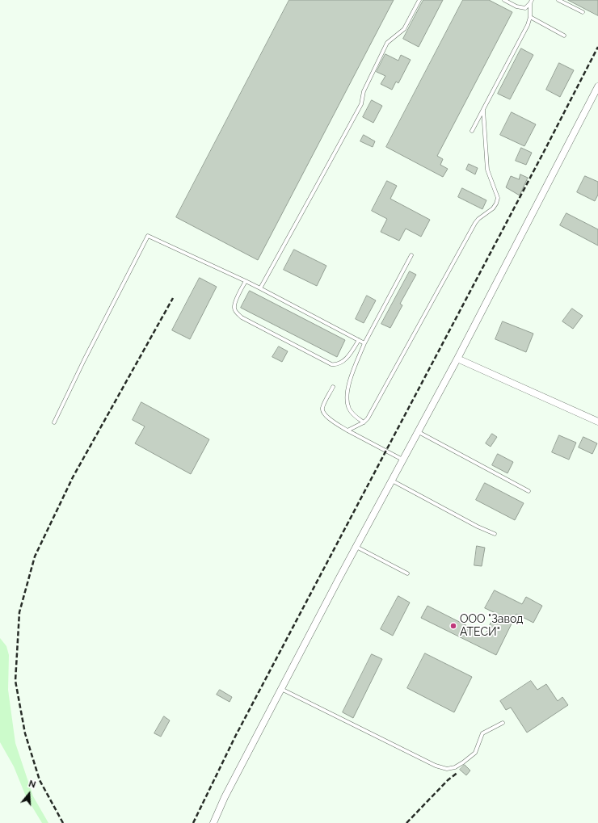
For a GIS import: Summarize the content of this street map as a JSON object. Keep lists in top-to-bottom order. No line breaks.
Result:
{"places":["ООО \"Завод АТЕСИ\""],"north":"top"}
